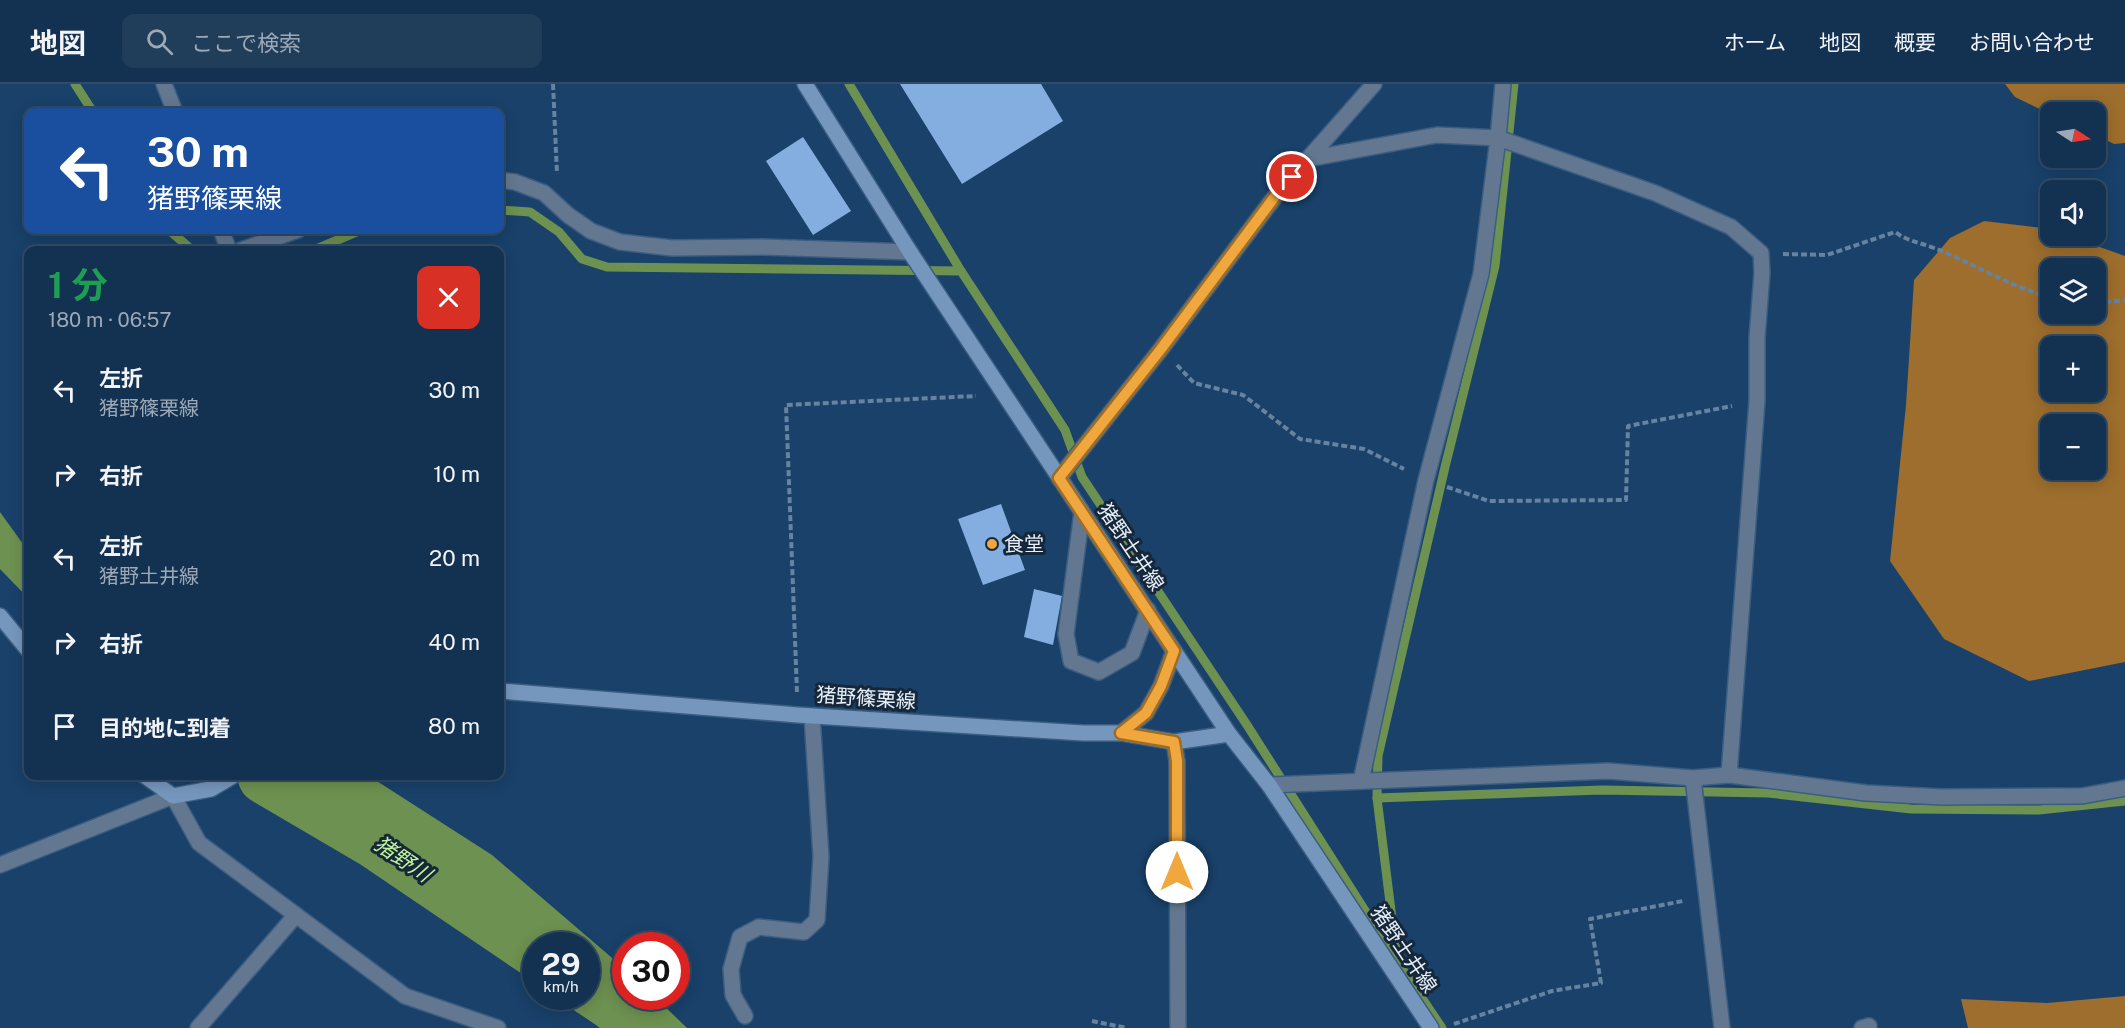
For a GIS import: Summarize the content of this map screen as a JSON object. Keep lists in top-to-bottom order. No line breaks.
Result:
{"streets":{"main road":["猪野土井線","猪野篠栗線"]},"crossings":[["猪野土井線","猪野篠栗線"]],"water":["猪野川"],"places":["食堂"],"north":"right","page":{"header":"地図","search":"ここで検索","nav":["ホーム","地図","概要","お問い合わせ"],"map_buttons":["+","−"],"turn":["30 m","猪野篠栗線"],"heading":["1 分","180 m · 06:57"],"list":[{"name":"左折","note":"猪野篠栗線","value":"30 m"},{"name":"右折","value":"10 m"},{"name":"左折","note":"猪野土井線","value":"20 m"},{"name":"右折","value":"40 m"},{"name":"目的地に到着","value":"80 m"}],"speed":"29 km/h","limit":"30"}}
